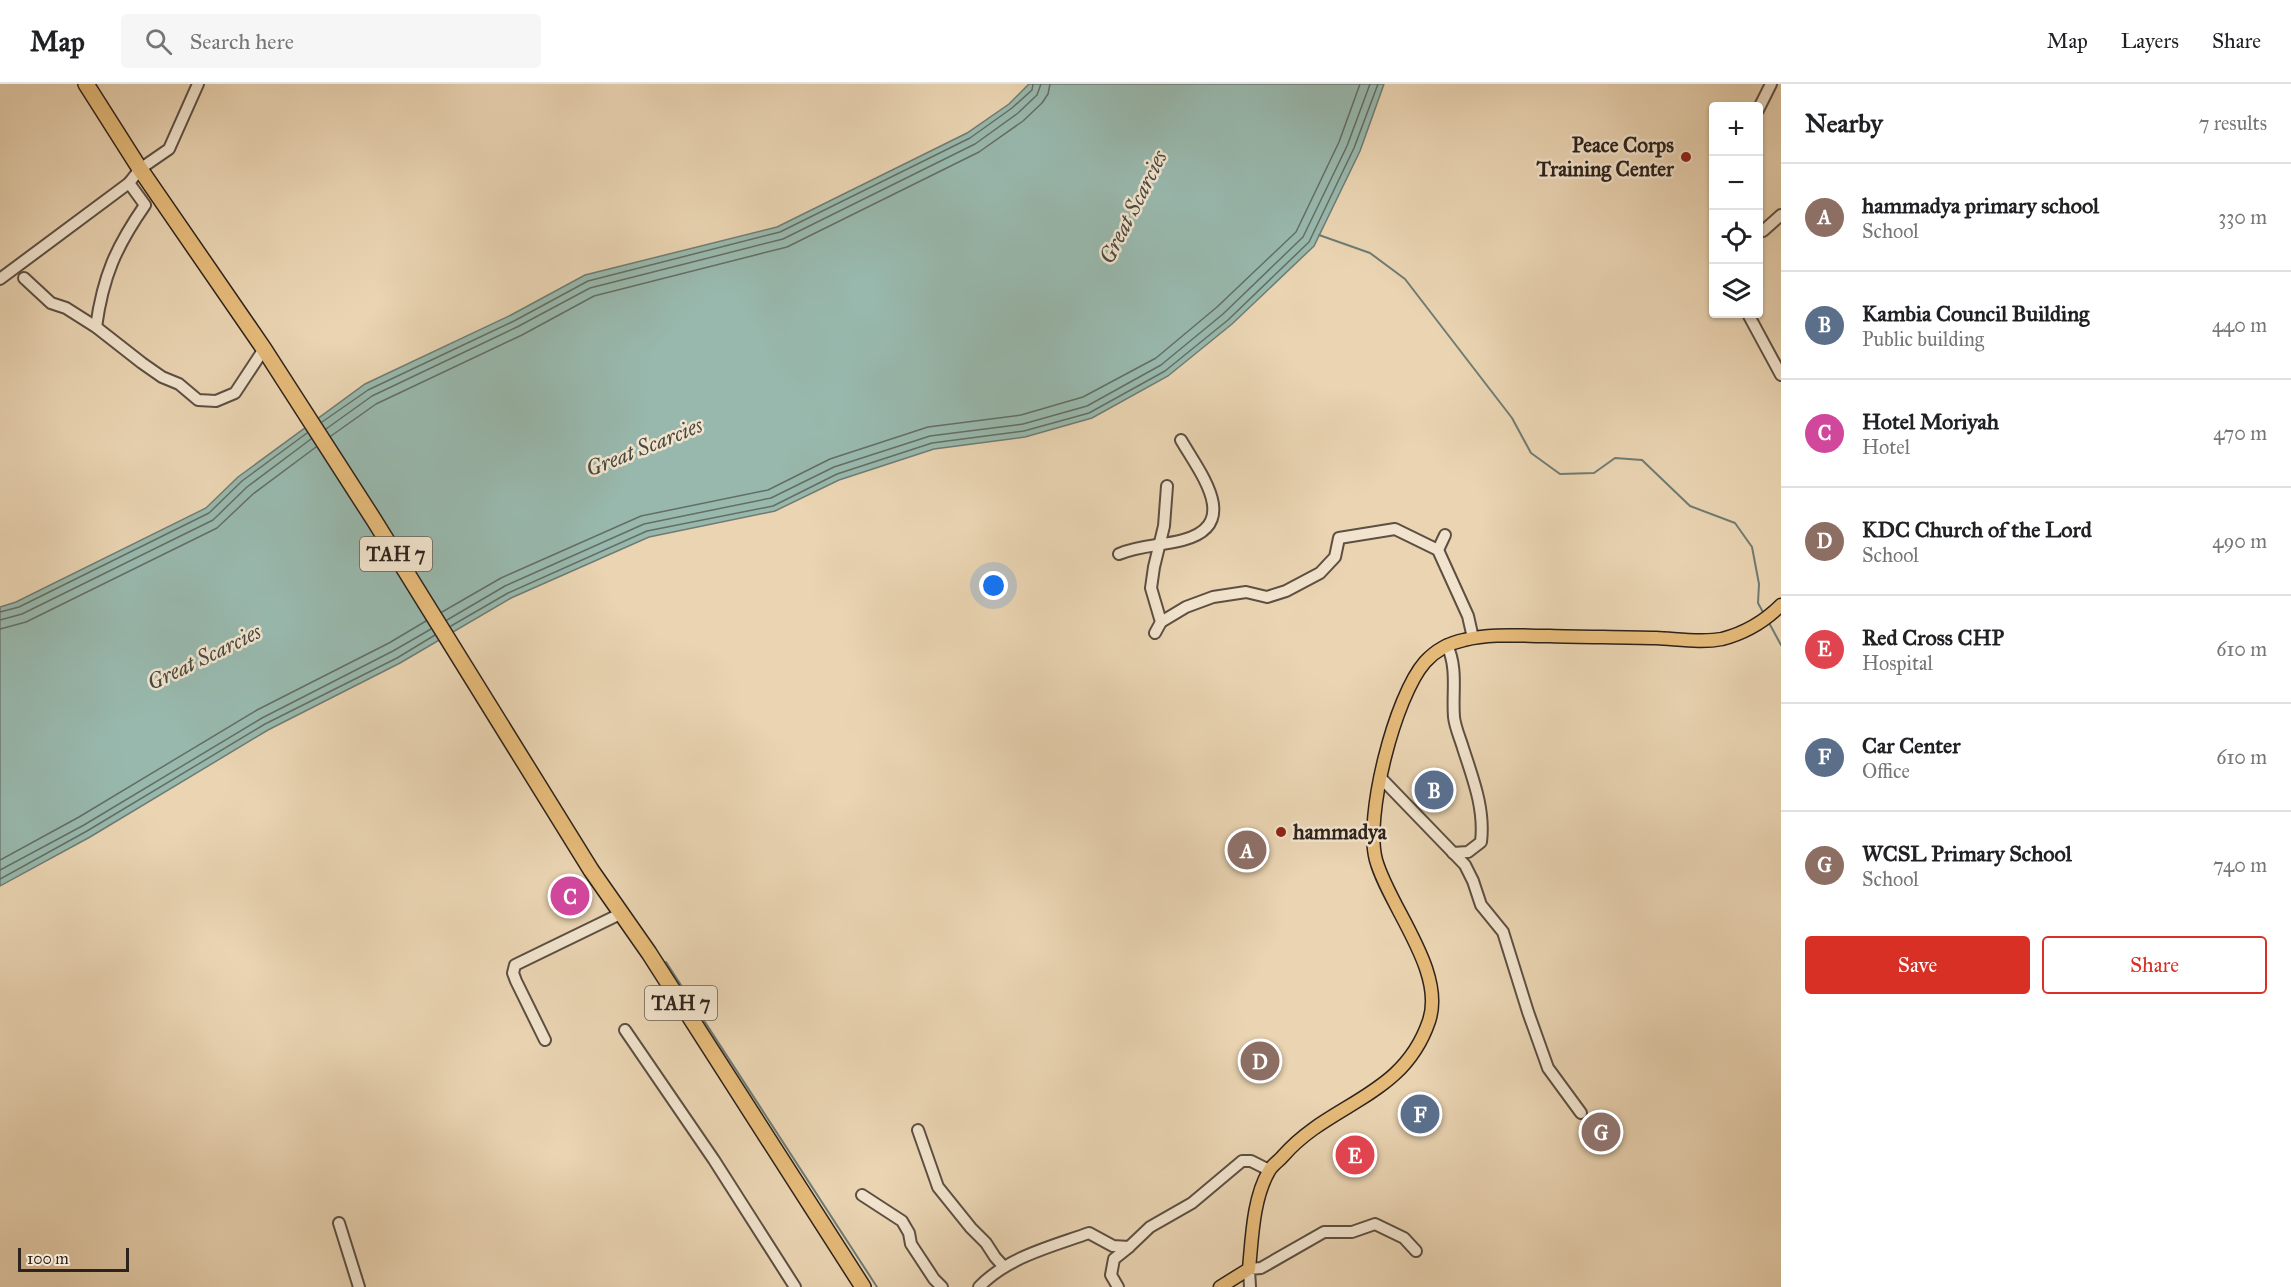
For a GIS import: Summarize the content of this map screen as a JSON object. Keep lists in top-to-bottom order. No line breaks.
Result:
{"streets":{"highway":["TAH 7"]},"water":["Great Scarcies"],"places":["Peace Corps Training Center","hammadya"],"scale_bar":"100 m","page":{"header":"Map","search":"Search here","nav":["Map","Layers","Share"],"heading":["Nearby","7 results"],"map_buttons":["+","−"],"list":[{"mark":"A","name":"hammadya primary school","note":"School","value":"330 m"},{"mark":"B","name":"Kambia Council Building","note":"Public building","value":"440 m"},{"mark":"C","name":"Hotel Moriyah","note":"Hotel","value":"470 m"},{"mark":"D","name":"KDC Church of the Lord","note":"School","value":"490 m"},{"mark":"E","name":"Red Cross CHP","note":"Hospital","value":"610 m"},{"mark":"F","name":"Car Center","note":"Office","value":"610 m"},{"mark":"G","name":"WCSL Primary School","note":"School","value":"740 m"}],"pins":["B","A","C","D","F","G","E"],"buttons":["Save","Share"],"scale":"100 m"}}
